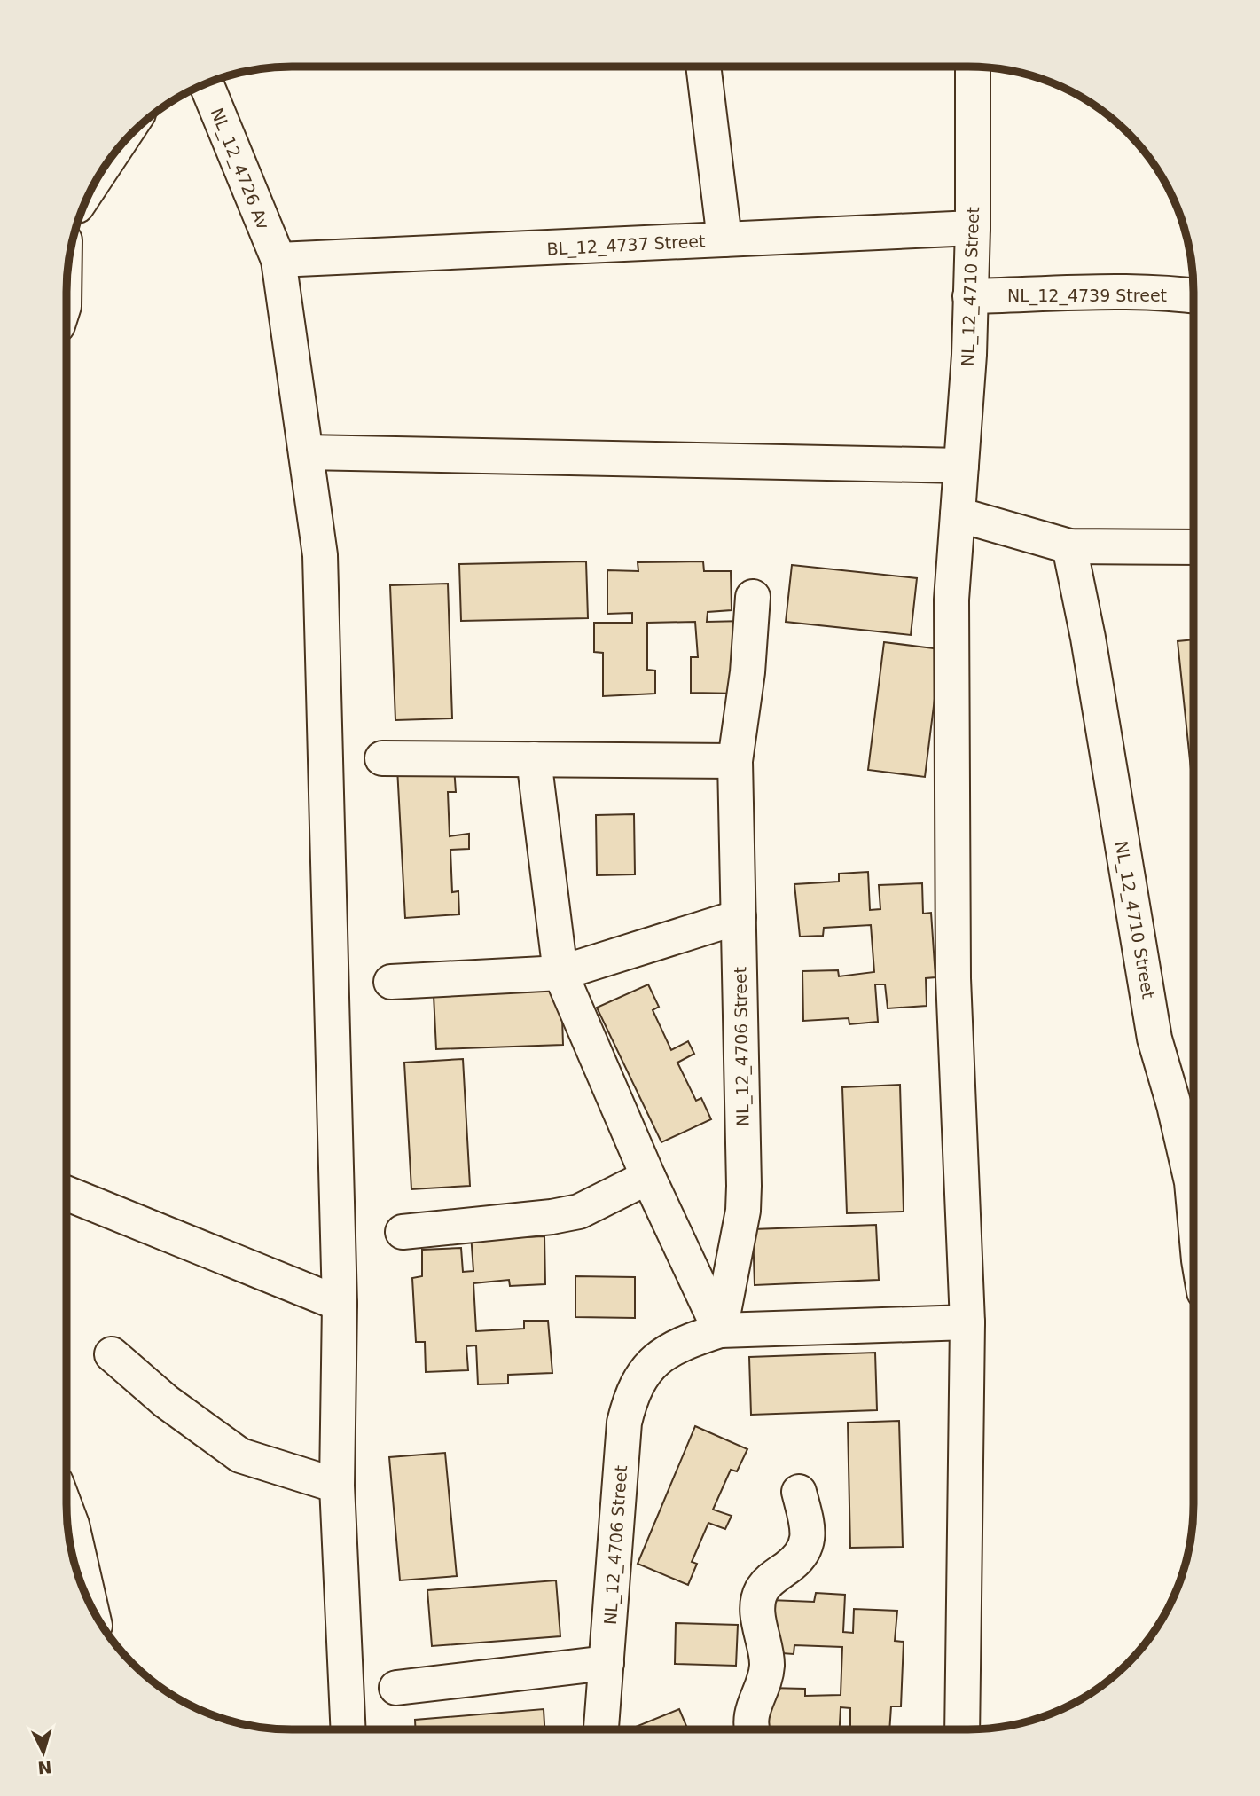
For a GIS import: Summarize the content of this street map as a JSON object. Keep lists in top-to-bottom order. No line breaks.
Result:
{"streets":{"street":["NL_12_4726 Av","BL_12_4737 Street","NL_12_4710 Street","NL_12_4739 Street","NL_12_4706 Street"]},"crossings":[["NL_12_4726 Av","BL_12_4737 Street"],["BL_12_4737 Street","NL_12_4710 Street"],["NL_12_4710 Street","NL_12_4739 Street"],["NL_12_4710 Street","NL_12_4706 Street"]],"north":"bottom"}
